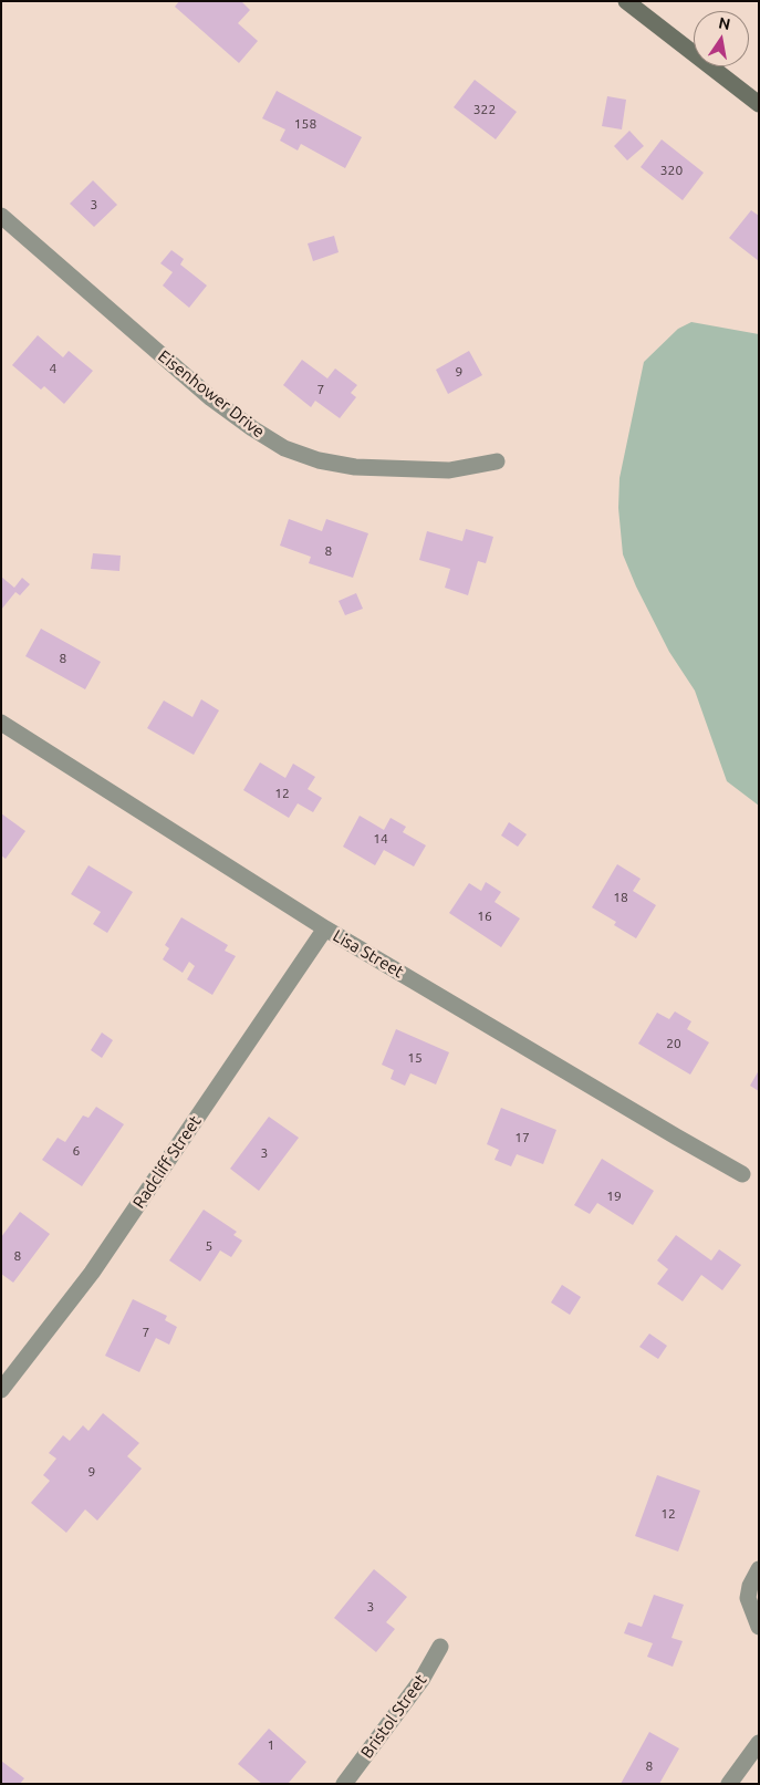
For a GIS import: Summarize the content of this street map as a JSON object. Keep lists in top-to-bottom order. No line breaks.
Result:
{"streets":{"street":["Eisenhower Drive","Lisa Street","Radcliff Street","Bristol Street"]},"crossings":[["Lisa Street","Radcliff Street"]],"house_numbers":["322","158","320","3","4","9","7","8","8","12","14","18","16","20","15","17","6","3","19","5","8","7","9","12","3","1","8"],"north":"top"}
